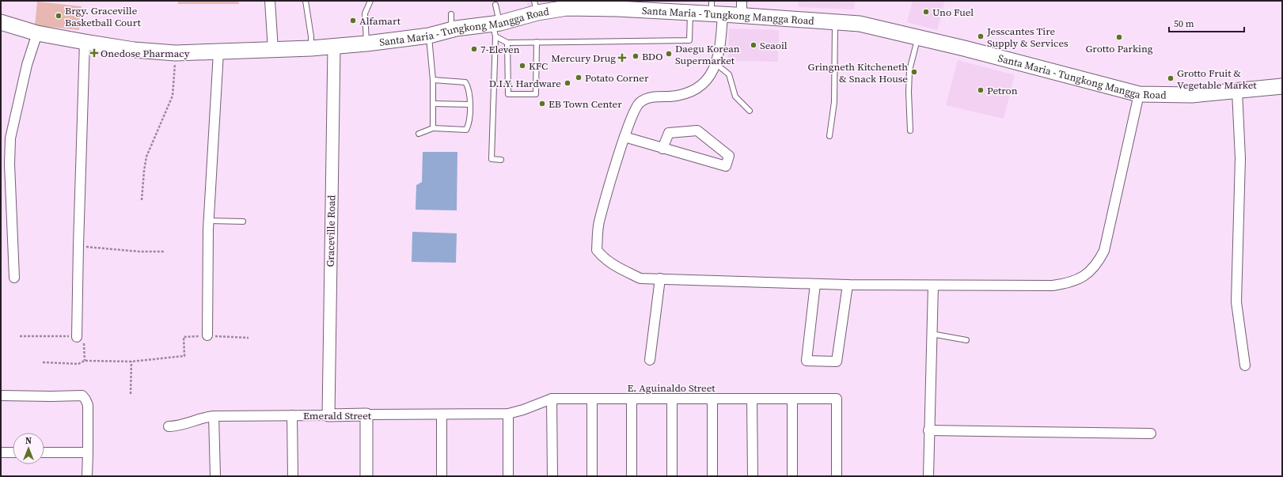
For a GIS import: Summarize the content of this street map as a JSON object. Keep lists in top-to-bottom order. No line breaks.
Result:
{"streets":{"main road":["Santa Maria - Tungkong Mangga Road"],"street":["Graceville Road","E. Aguinaldo Street","Emerald Street"]},"crossings":[["Santa Maria - Tungkong Mangga Road","Graceville Road"],["Graceville Road","Emerald Street"],["E. Aguinaldo Street","Emerald Street"]],"places":{"other":["Uno Fuel","Brgy. Graceville Basketball Court","Alfamart","Jesscantes Tire Supply & Services","Grotto Parking","Seaoil","7-Eleven","Daegu Korean Supermarket","BDO","KFC","Gringneth Kitcheneth & Snack House","Potato Corner","Grotto Fruit & Vegetable Market","D.I.Y. Hardware","Petron","EB Town Center"],"health":["Onedose Pharmacy","Mercury Drug"]},"scale_bar":"50 m","north":"top"}
